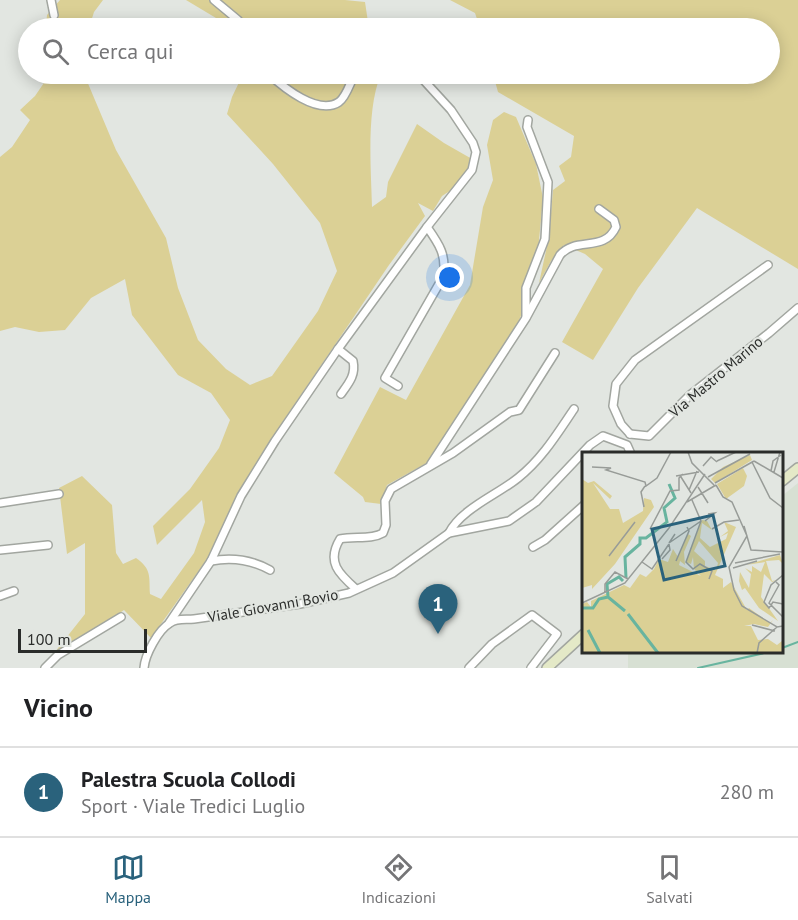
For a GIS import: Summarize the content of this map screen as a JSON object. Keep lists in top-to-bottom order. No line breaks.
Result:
{"streets":{"street":["Via Mastro Marino","Viale Giovanni Bovio"]},"scale_bar":"100 m","page":{"search":"Cerca qui","pins":"1","scale":"100 m","heading":"Vicino","list":[{"mark":"1","name":"Palestra Scuola Collodi","note":"Sport · Viale Tredici Luglio","value":"280 m"}],"nav":["Mappa","Indicazioni","Salvati"]}}
